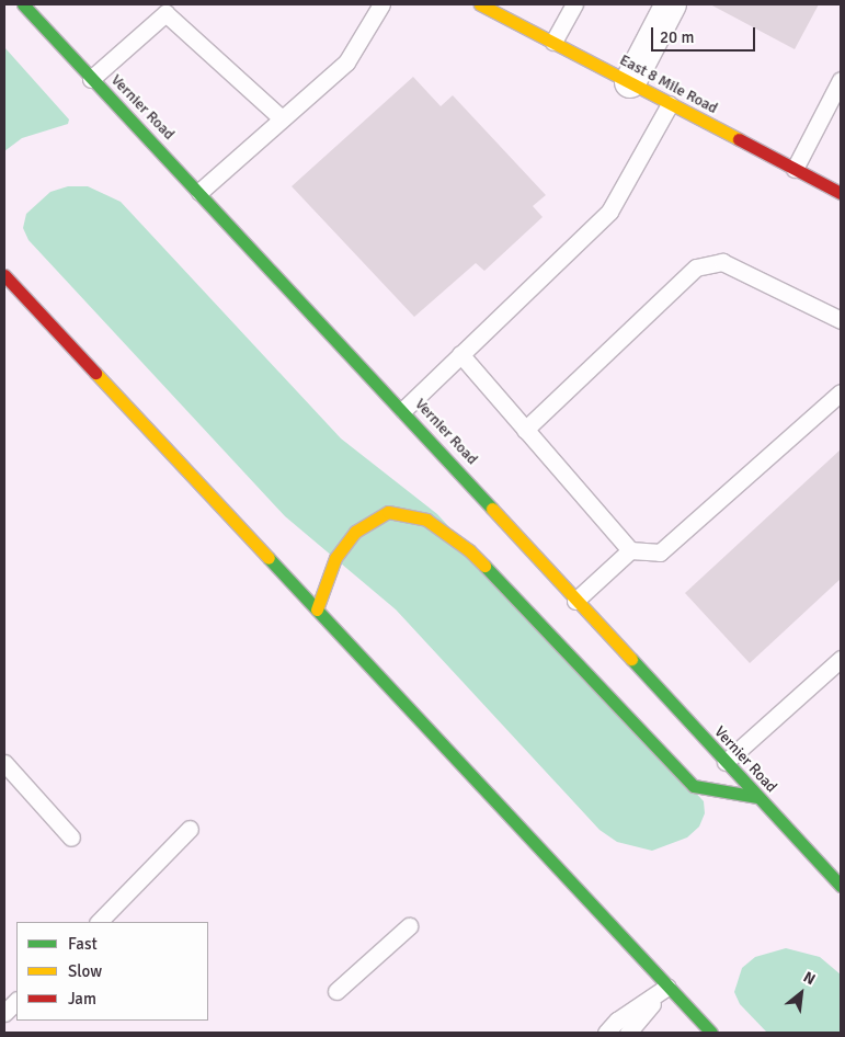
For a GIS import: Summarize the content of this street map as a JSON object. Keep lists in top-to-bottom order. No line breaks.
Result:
{"streets":{"main road":["East 8 Mile Road","Vernier Road"]},"legend":["Fast","Slow","Jam"],"scale_bar":"20 m","north":"top right"}
